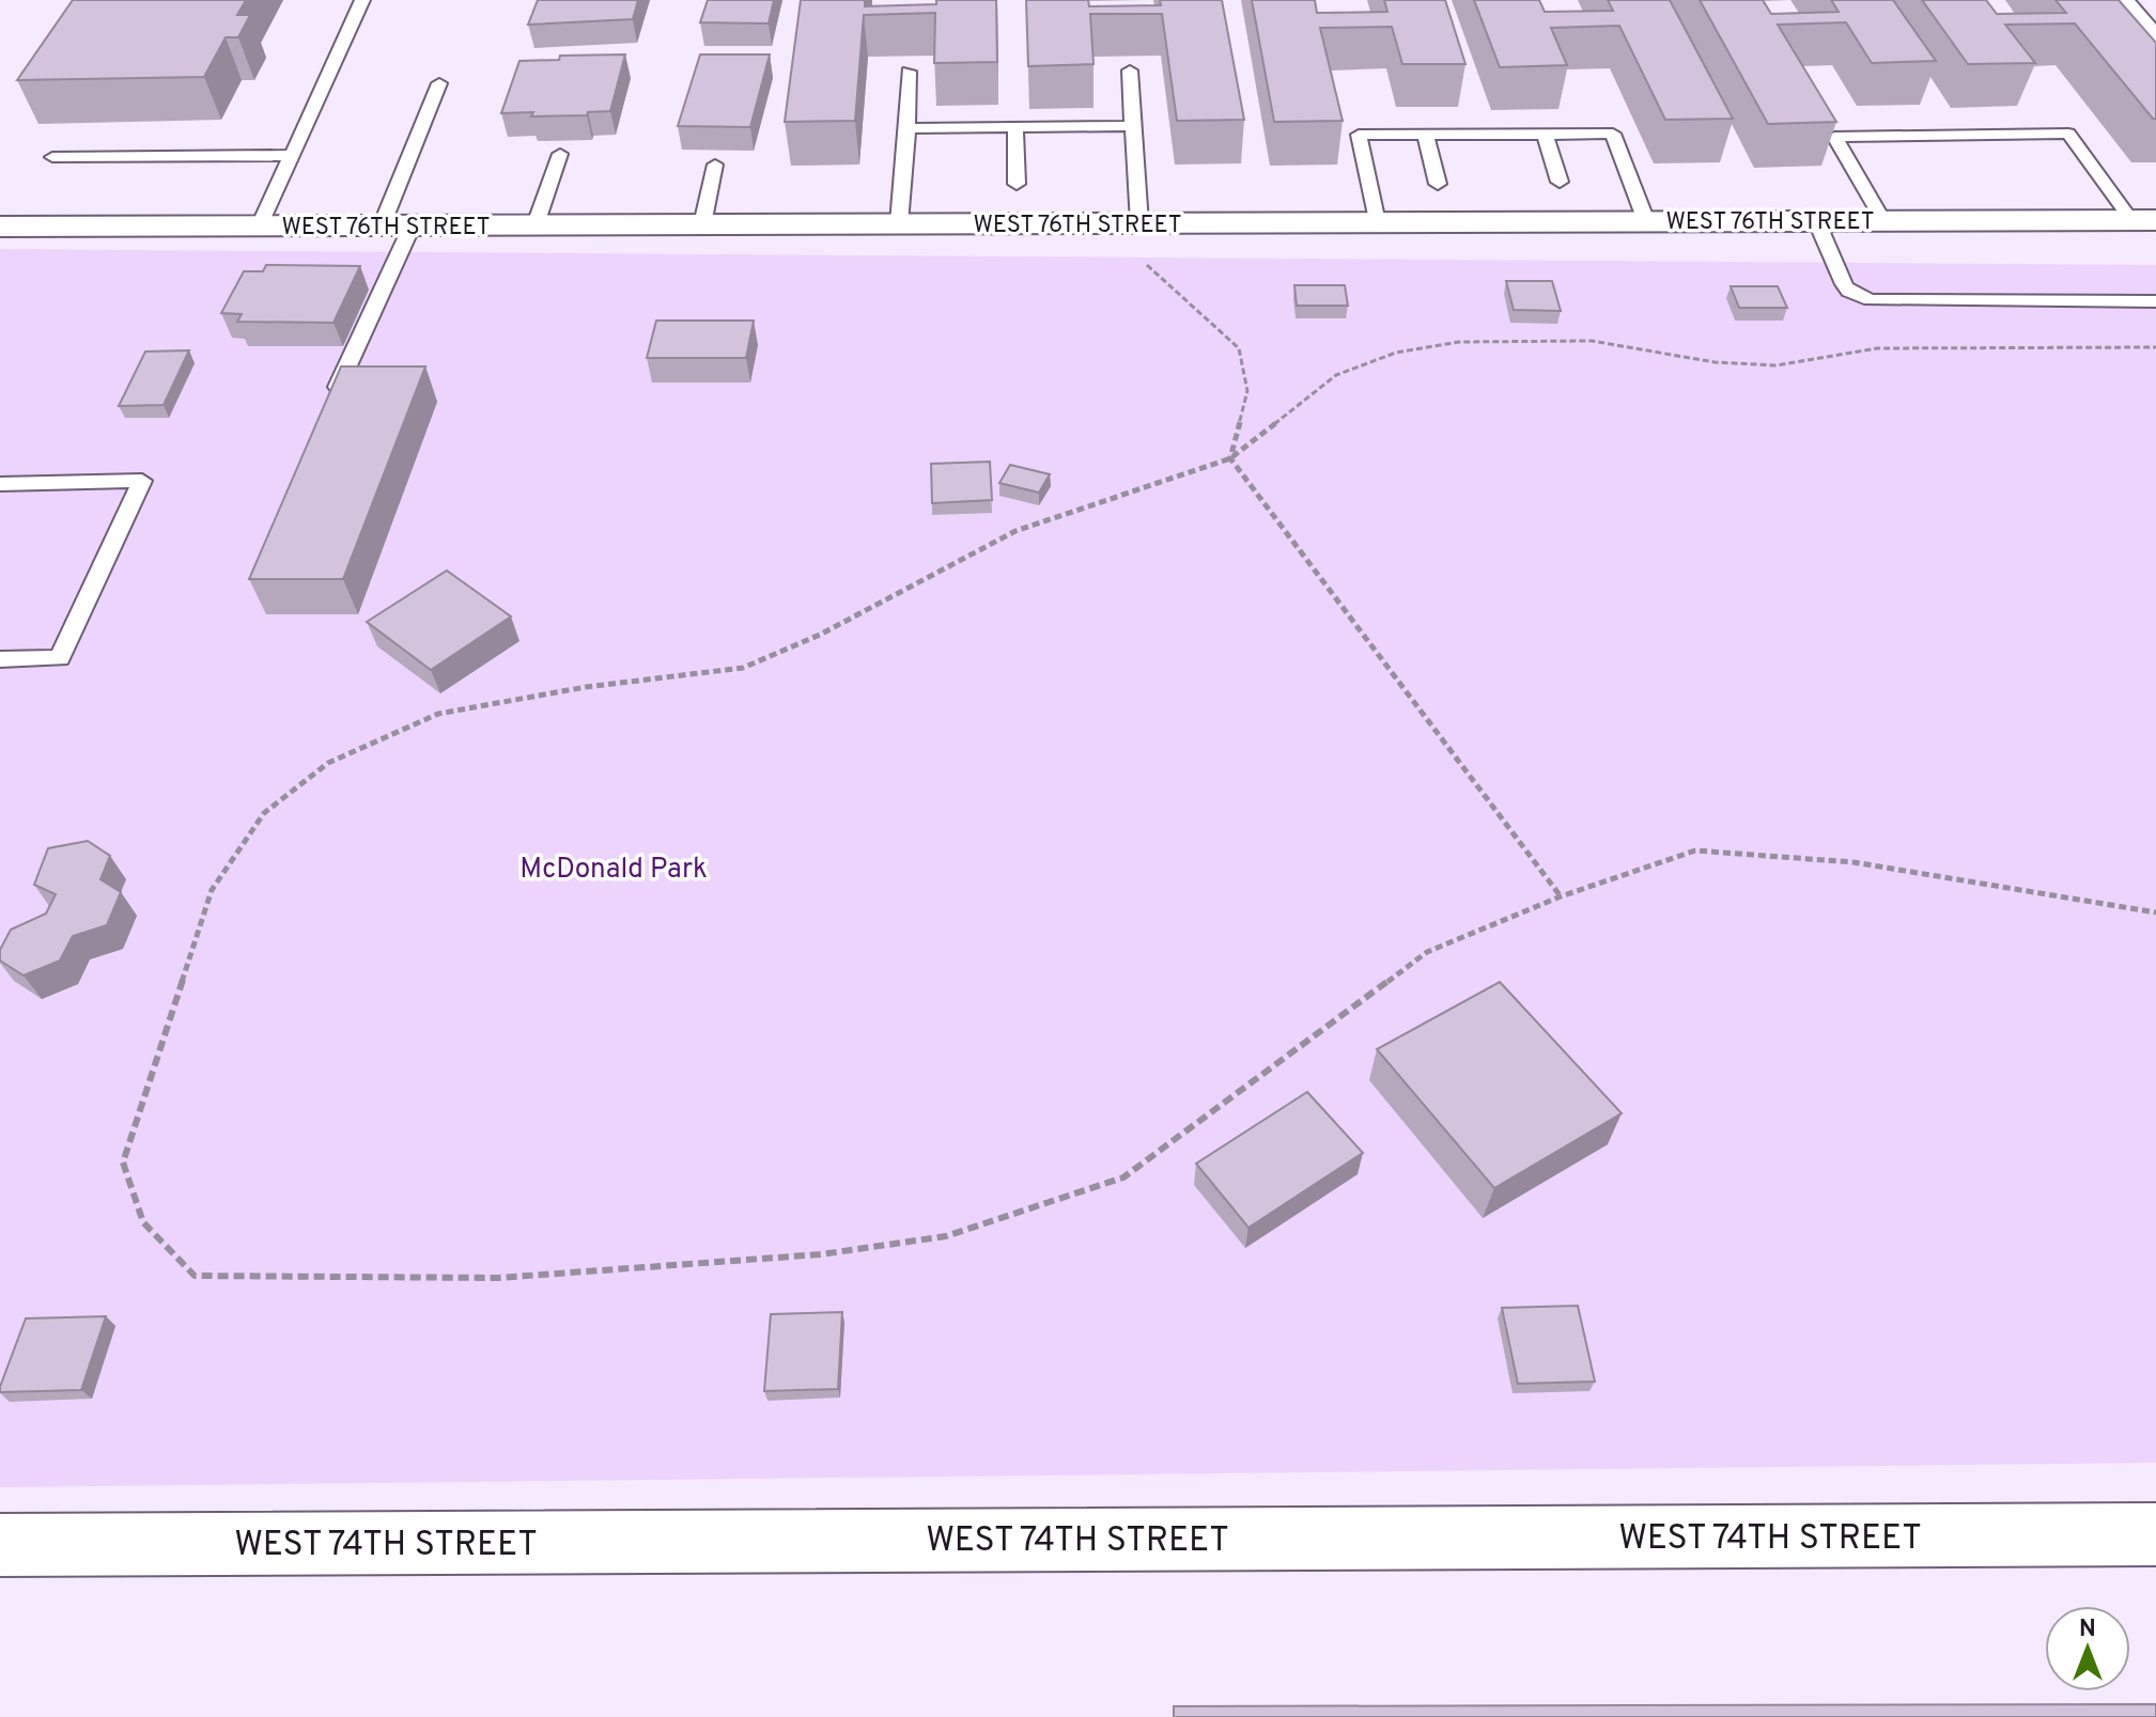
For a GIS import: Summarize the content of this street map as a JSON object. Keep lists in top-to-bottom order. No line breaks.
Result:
{"streets":{"street":["WEST 76TH STREET","WEST 74TH STREET"]},"parks":["McDonald Park"],"north":"top"}
